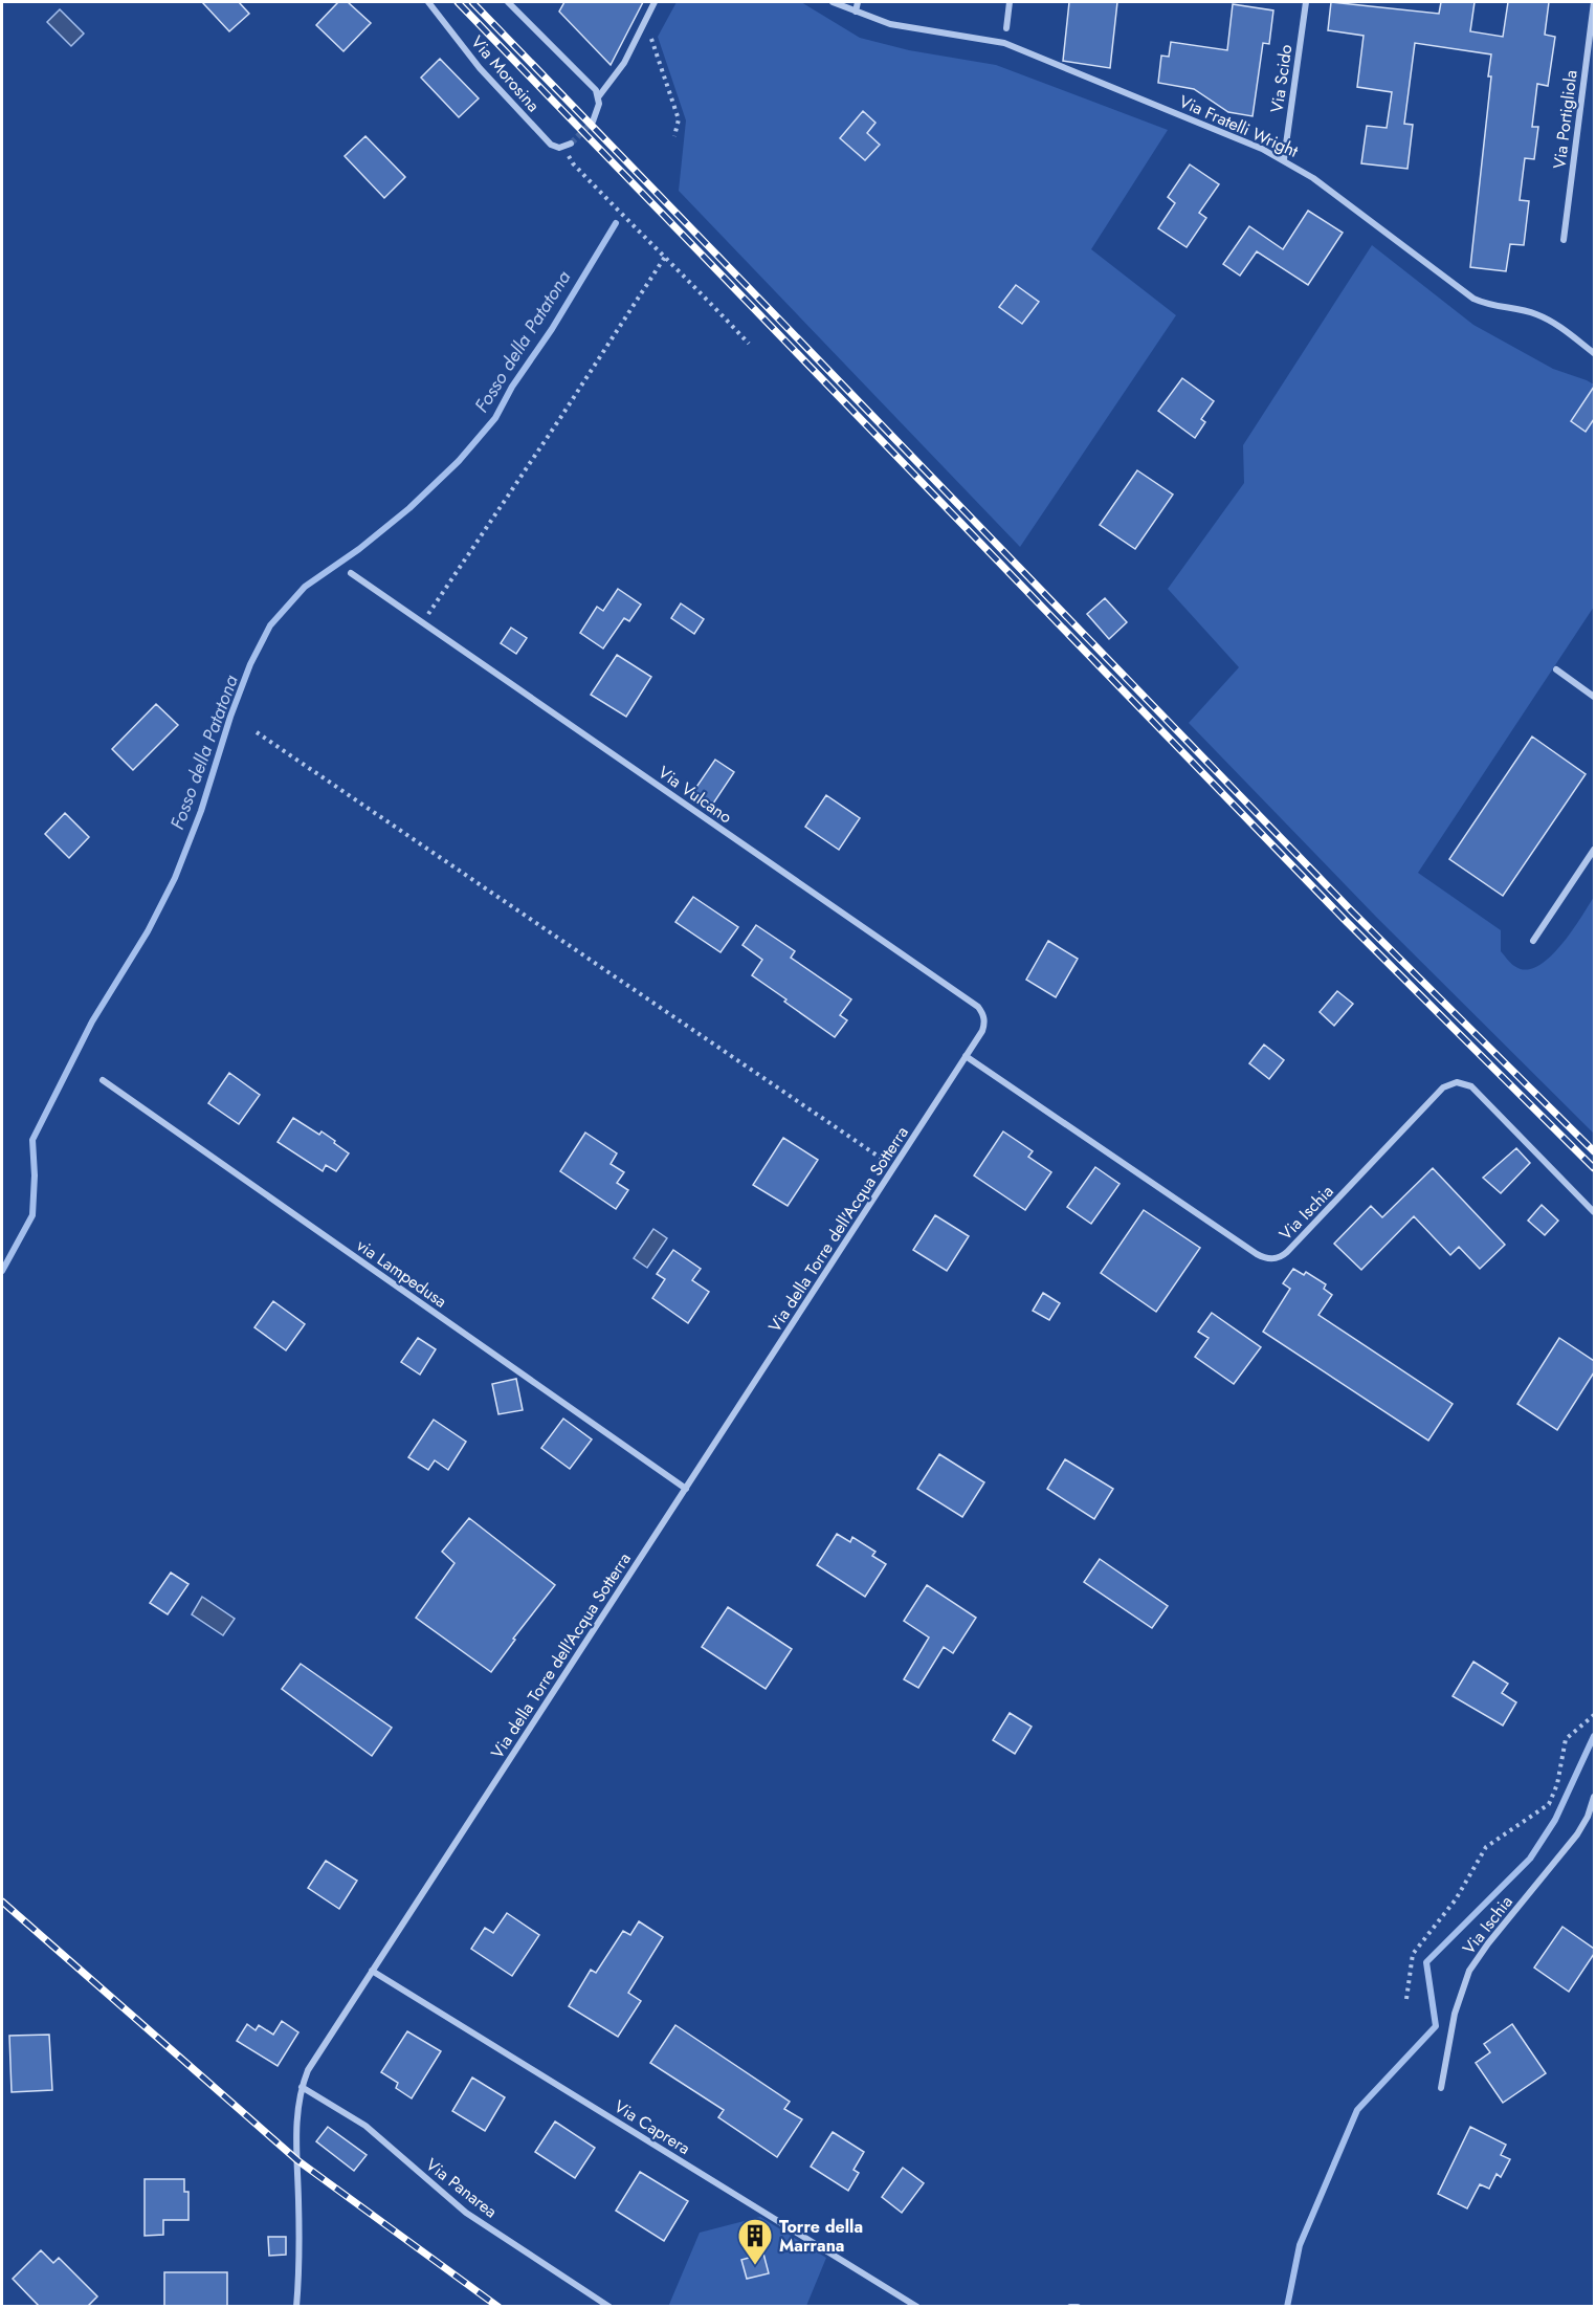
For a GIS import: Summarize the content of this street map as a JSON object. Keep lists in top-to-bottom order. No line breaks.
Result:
{"streets":{"street":["Via Morosina","Via Scido","Via Portigliola","Via Fratelli Wright","Via Vulcano","Via Ischia","Via della Torre dell'Acqua Sotterra","via Lampedusa","Via Caprera","Via Panarea"]},"crossings":[["Via Scido","Via Fratelli Wright"],["Via Vulcano","Via Ischia"],["Via Vulcano","Via della Torre dell'Acqua Sotterra"],["Via Ischia","Via della Torre dell'Acqua Sotterra"],["Via della Torre dell'Acqua Sotterra","via Lampedusa"],["Via della Torre dell'Acqua Sotterra","Via Caprera"],["Via della Torre dell'Acqua Sotterra","Via Panarea"]],"water":["Fosso della Patatona"],"places":{"building":["Torre della Marrana"]}}
